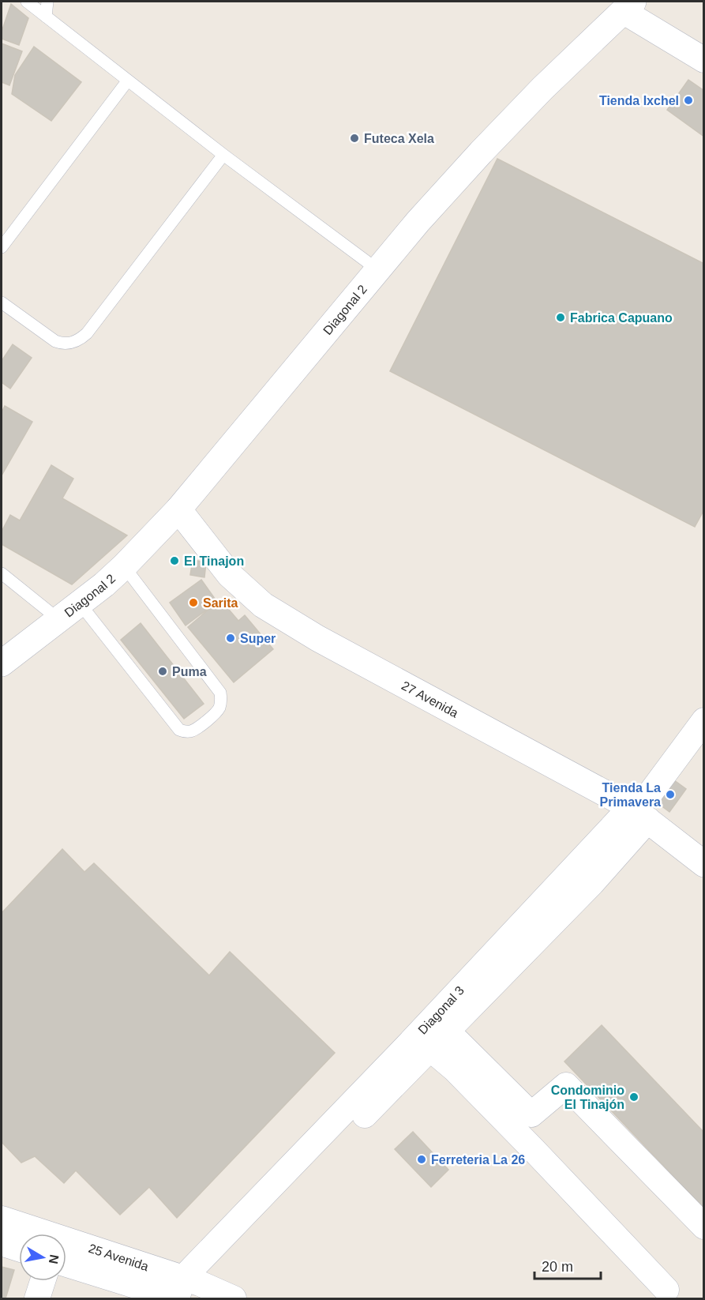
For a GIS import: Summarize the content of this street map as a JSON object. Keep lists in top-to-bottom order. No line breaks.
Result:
{"streets":{"main road":["Diagonal 2","27 Avenida"],"street":["Diagonal 3","25 Avenida"]},"crossings":[["Diagonal 2","27 Avenida"],["27 Avenida","Diagonal 3"],["Diagonal 3","25 Avenida"]],"places":["Tienda Ixchel","Futeca Xela","Fabrica Capuano","El Tinajon","Sarita","Super","Puma","Tienda La Primavera","Condominio El Tinajón","Ferreteria La 26"],"scale_bar":"20 m","north":"right"}
